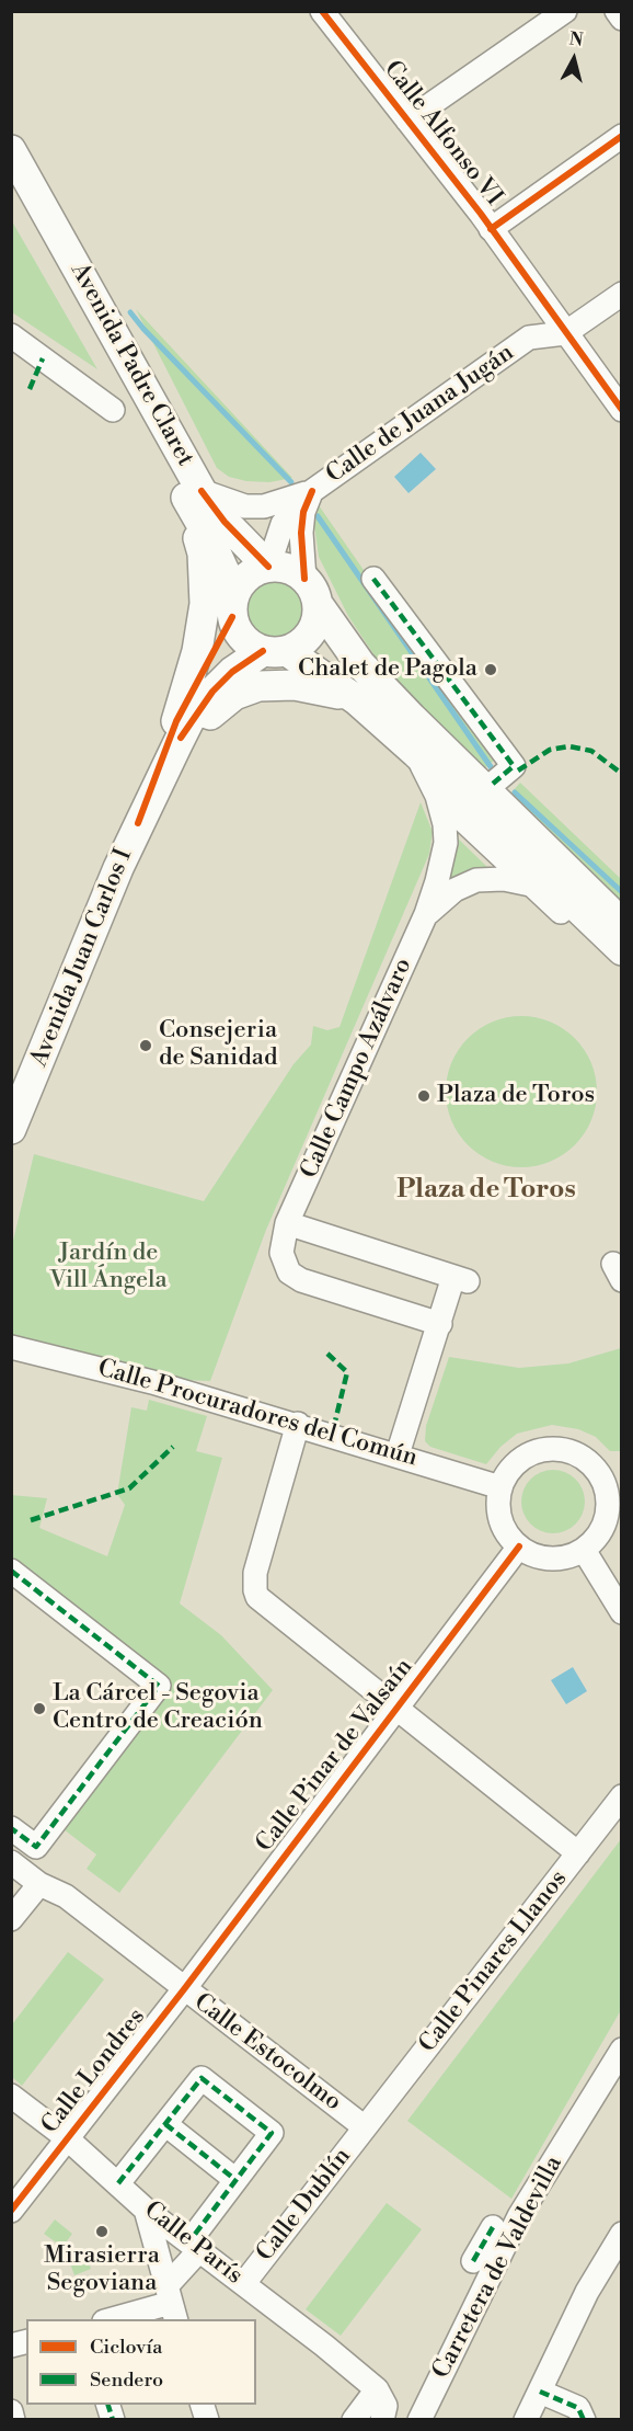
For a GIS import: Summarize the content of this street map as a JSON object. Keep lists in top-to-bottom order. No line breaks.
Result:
{"streets":{"main road":["Avenida Padre Claret","Avenida Juan Carlos I"],"street":["Calle Alfonso VI","Calle de Juana Jugán","Calle Campo Azálvaro","Calle Procuradores del Común","Calle Pinar de Valsaín","Calle Pinares Llanos","Calle Estocolmo","Calle Londres","Calle Dublín","Calle París","Carretera de Valdevilla"]},"crossings":[["Calle Alfonso VI","Calle de Juana Jugán"],["Avenida Padre Claret","Calle de Juana Jugán"],["Avenida Padre Claret","Avenida Juan Carlos I"],["Calle de Juana Jugán","Avenida Juan Carlos I"],["Calle Procuradores del Común","Calle Pinar de Valsaín"],["Calle Pinar de Valsaín","Calle Estocolmo"],["Calle Pinar de Valsaín","Calle Londres"],["Calle Pinares Llanos","Calle Estocolmo"],["Calle Pinares Llanos","Calle Dublín"],["Calle Estocolmo","Calle Londres"],["Calle Estocolmo","Calle Dublín"],["Calle Londres","Calle París"],["Calle Dublín","Calle París"]],"districts":["Plaza de Toros"],"parks":["Jardín de Vill Ángela"],"places":["Chalet de Pagola","Consejeria de Sanidad","Plaza de Toros","La Cárcel - Segovia Centro de Creación","Mirasierra Segoviana"],"legend":["Ciclovía","Sendero"],"north":"top"}
